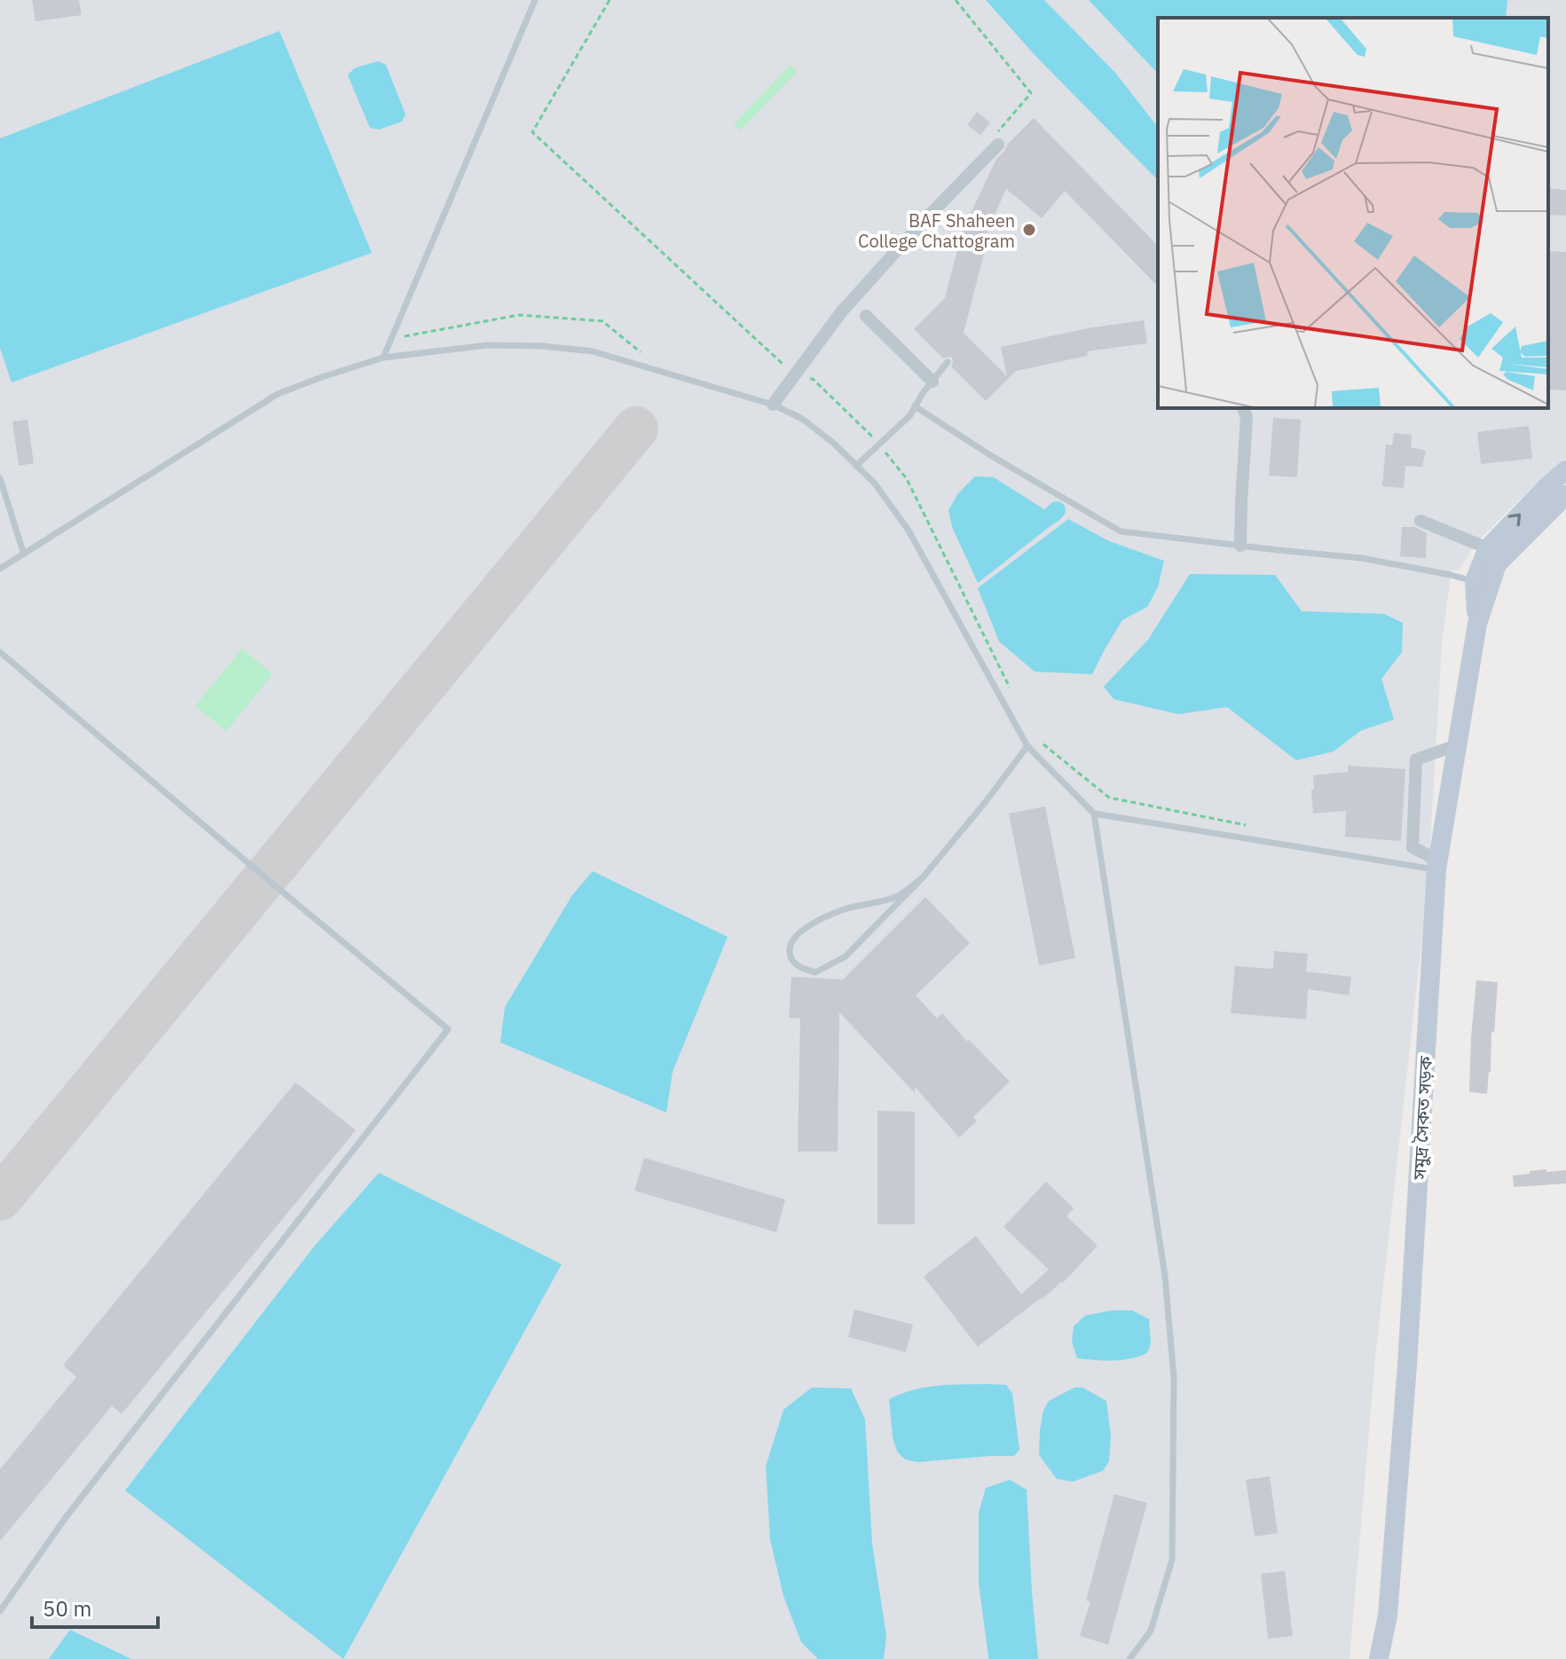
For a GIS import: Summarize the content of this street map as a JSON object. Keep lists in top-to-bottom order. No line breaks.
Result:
{"streets":{"main road":["সমুদ্র সৈকত সড়ক"]},"places":["BAF Shaheen College Chattogram"],"scale_bar":"50 m"}
